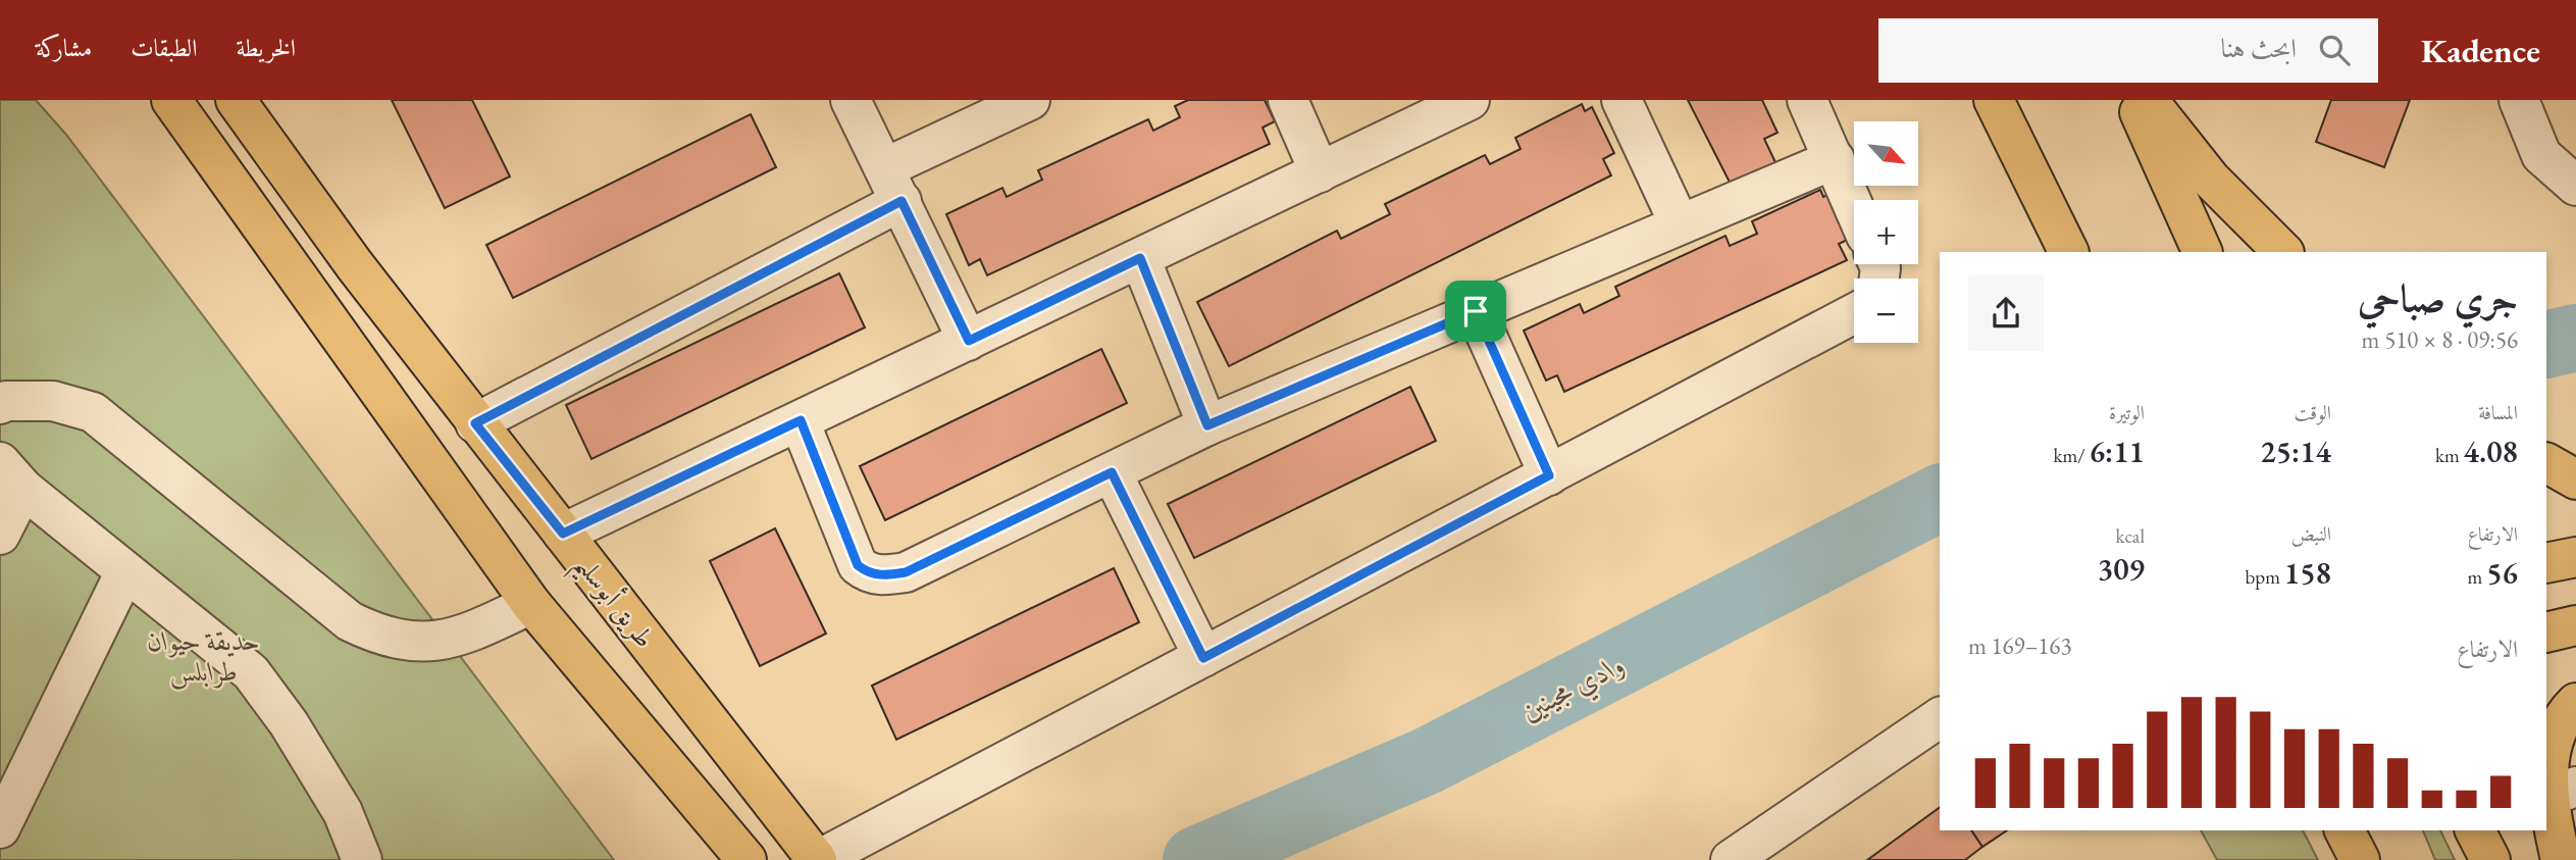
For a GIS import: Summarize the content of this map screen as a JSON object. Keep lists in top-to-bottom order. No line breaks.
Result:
{"streets":{"main road":["طريق أبوسليم"]},"water":["وادي مجينين"],"parks":["حديقة حيوان طرابلس"],"north":"bottom right","page":{"header":"Kadence","search":"ابحث هنا","nav":["الخريطة","الطبقات","مشاركة"],"map_buttons":["+","−"],"heading":["جري صباحي","09:56 · 8 × 510 m"],"stats":[["المسافة","4.08 km"],["الوقت","25:14"],["الوتيرة","6:11 /km"],["الارتفاع","56 m"],["النبض","158 bpm"],["kcal","309"]],"chart":["الارتفاع","163–169 m"]}}
